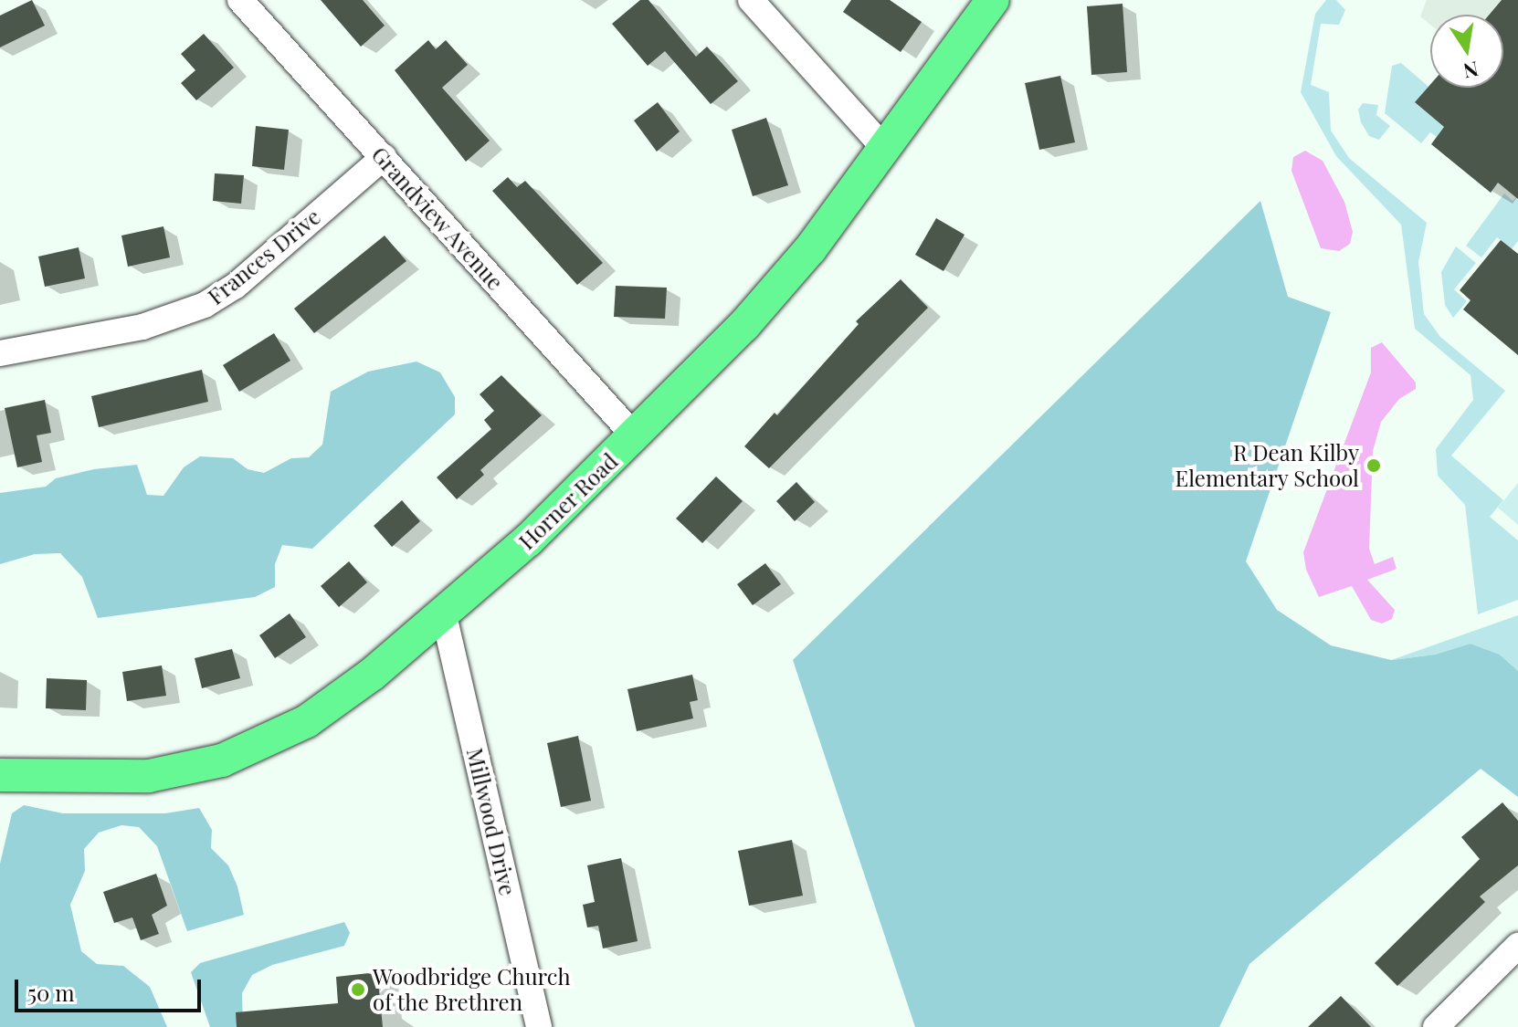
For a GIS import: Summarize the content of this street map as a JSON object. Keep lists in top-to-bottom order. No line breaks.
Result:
{"streets":{"main road":["Horner Road"],"street":["Grandview Avenue","Frances Drive","Millwood Drive"]},"crossings":[["Grandview Avenue","Frances Drive"],["Grandview Avenue","Horner Road"],["Horner Road","Millwood Drive"]],"places":["R Dean Kilby Elementary School","Woodbridge Church of the Brethren"],"scale_bar":"50 m","north":"bottom"}
